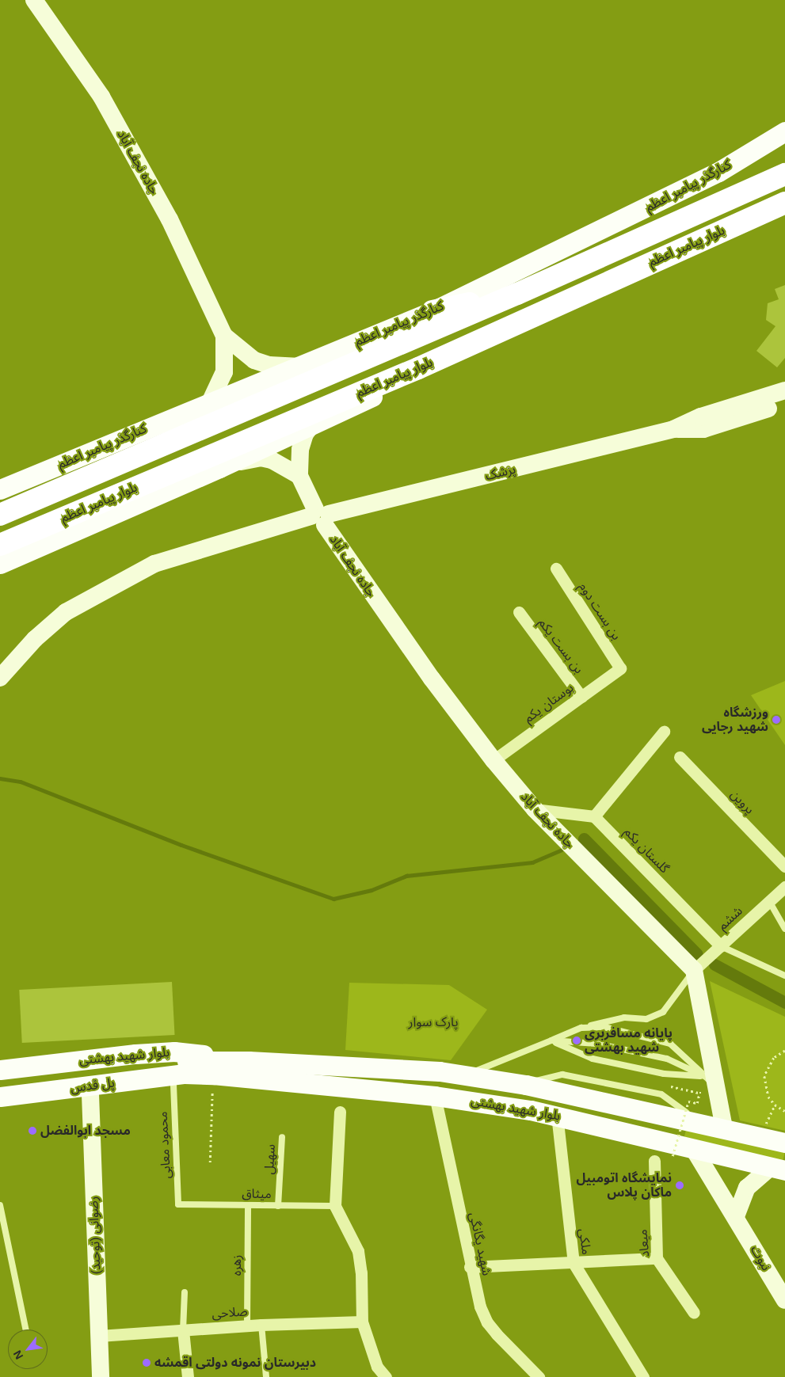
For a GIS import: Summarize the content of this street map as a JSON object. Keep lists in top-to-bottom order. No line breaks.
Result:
{"streets":{"highway":["بلوار پیامبر اعظم"],"main road":["کنارگذر پیامبر اعظم","بلوار شهید بهشتی","پل قدس"],"street":["جاده نجف آباد","پزشک","بن بست دوم","بن بست یکم","بوستان یکم","پروین","گلستان یکم","ششم","رضوانی (توحید)","ملکی","میعاد","شهید یگانگی","نبوت","صلاحی"],"lane":["محمود معابی","سهیل","میثاق","زهره"]},"crossings":[["جاده نجف آباد","پزشک"],["جاده نجف آباد","بوستان یکم"],["جاده نجف آباد","ششم"],["بن بست دوم","بوستان یکم"],["بن بست یکم","بوستان یکم"],["گلستان یکم","ششم"],["بلوار شهید بهشتی","پل قدس"],["بلوار شهید بهشتی","محمود معابی"],["بلوار شهید بهشتی","رضوانی (توحید)"],["بلوار شهید بهشتی","ملکی"],["بلوار شهید بهشتی","شهید یگانگی"],["بلوار شهید بهشتی","نبوت"],["پل قدس","محمود معابی"],["محمود معابی","میثاق"],["سهیل","میثاق"],["میثاق","زهره"],["رضوانی (توحید)","صلاحی"],["زهره","صلاحی"]],"parks":["پارک سوار"],"places":["ورزشگاه شهید رجایی","پایانه مسافربری شهید بهشتی","مسجد ابوالفضل","نمایشگاه اتومبیل ماکان پلاس","دبیرستان نمونه دولتی اقمشه"],"north":"bottom left"}
